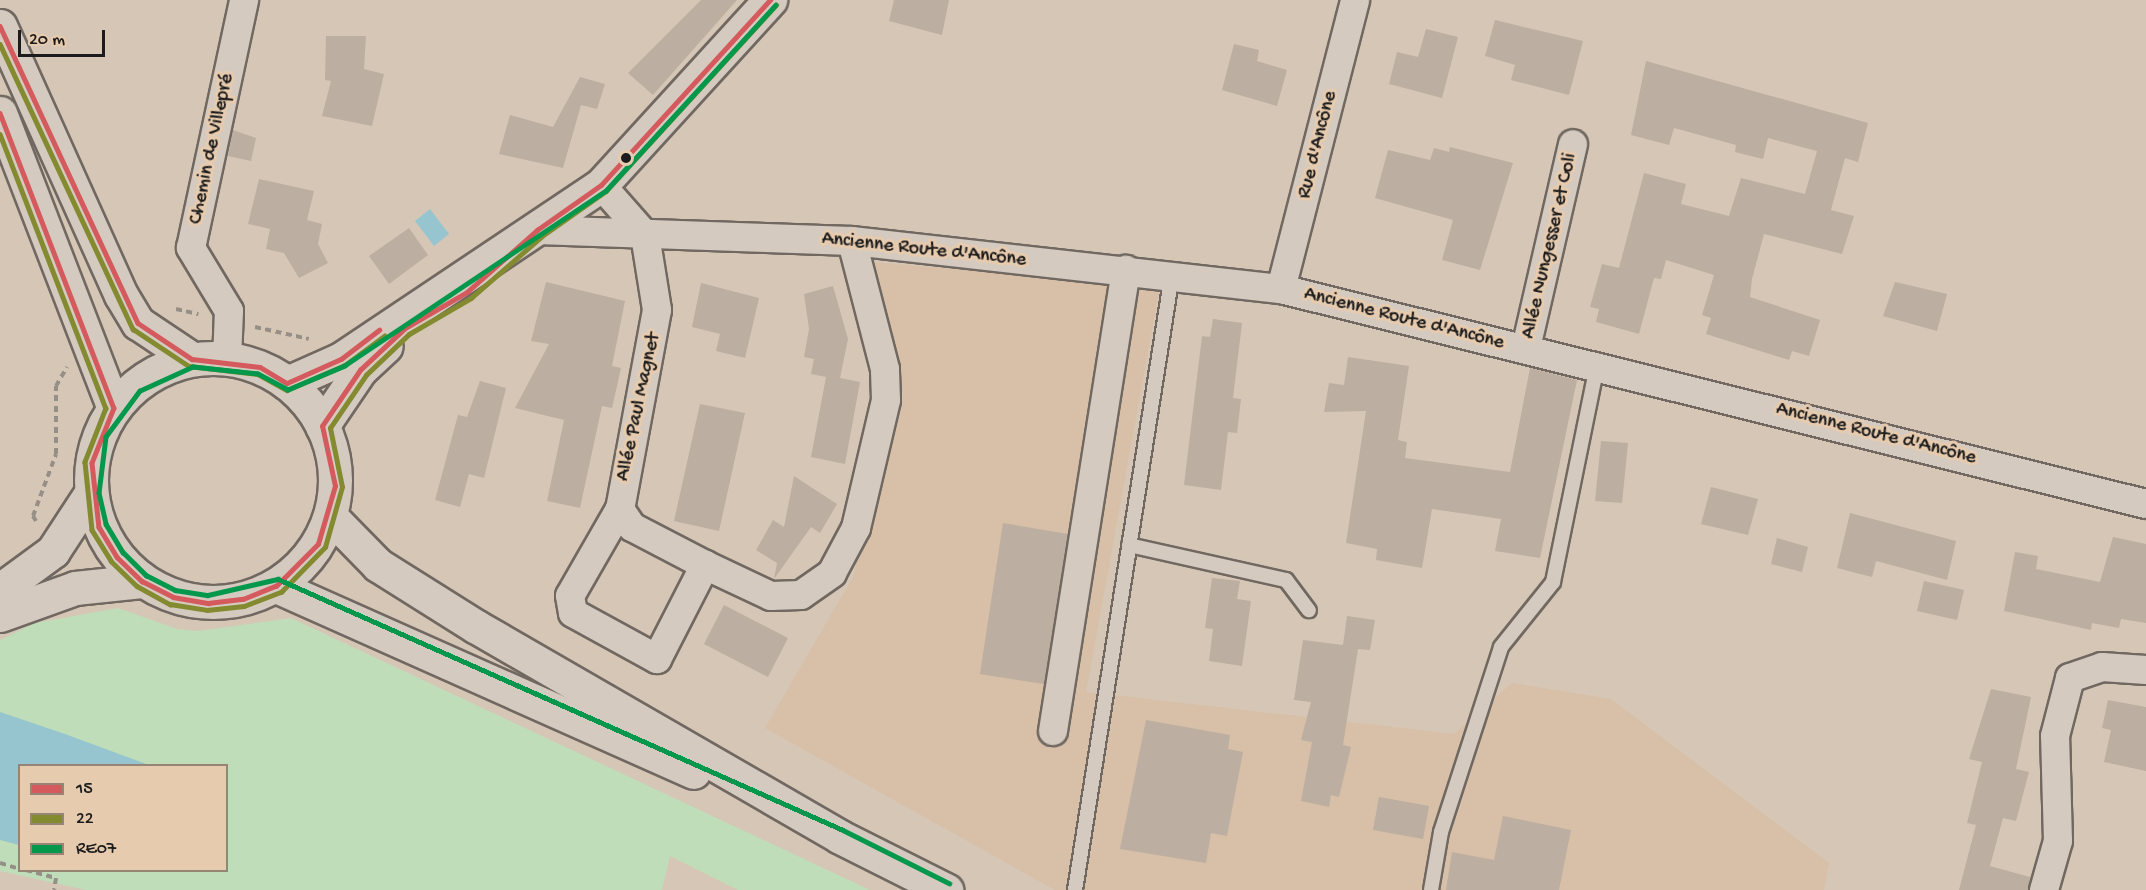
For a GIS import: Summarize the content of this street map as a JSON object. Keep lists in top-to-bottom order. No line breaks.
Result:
{"streets":{"street":["Rue d'Ancône","Chemin de Villepré","Allée Nungesser et Coli","Ancienne Route d'Ancône","Allée Paul Magnet"]},"crossings":[["Rue d'Ancône","Ancienne Route d'Ancône"],["Allée Nungesser et Coli","Ancienne Route d'Ancône"],["Ancienne Route d'Ancône","Allée Paul Magnet"]],"lines":["transit line 15","transit line 22","transit line RE07"],"legend":["15","22","RE07"],"scale_bar":"20 m"}
